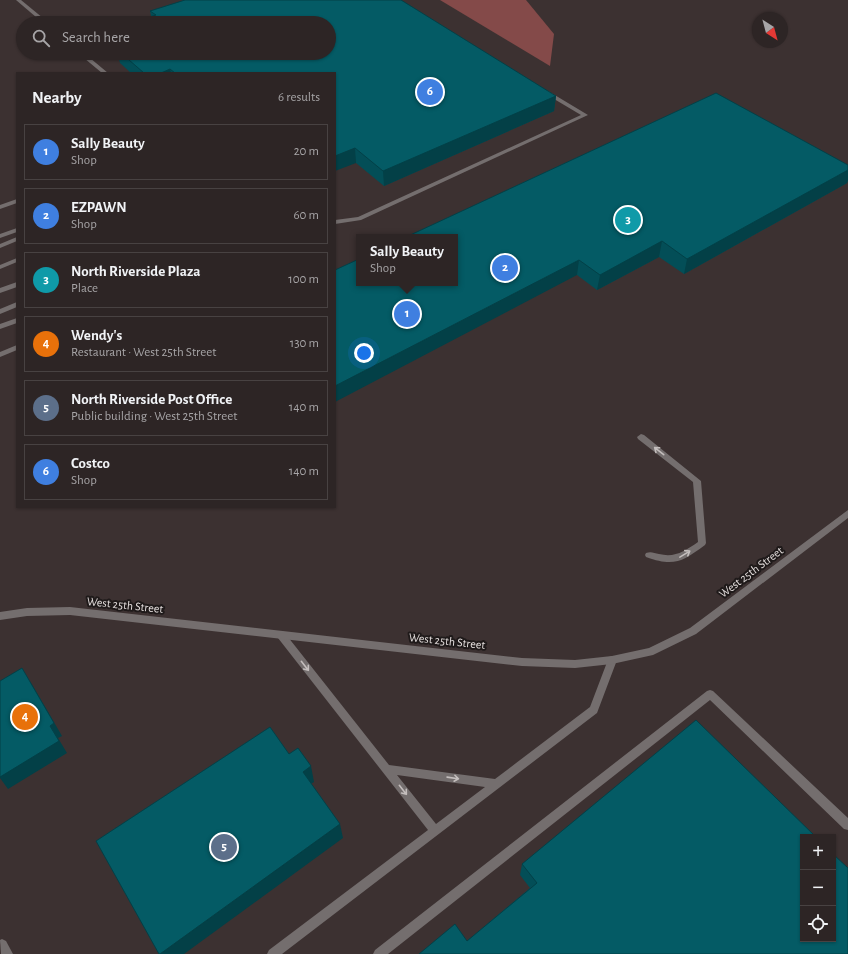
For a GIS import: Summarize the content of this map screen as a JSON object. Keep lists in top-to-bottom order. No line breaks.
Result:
{"streets":{"street":["West 25th Street"]},"north":"bottom right","page":{"search":"Search here","heading":["Nearby","6 results"],"pins":["6","3","2","1","4","5"],"list":[{"mark":"1","name":"Sally Beauty","note":"Shop","value":"20 m"},{"mark":"2","name":"EZPAWN","note":"Shop","value":"60 m"},{"mark":"3","name":"North Riverside Plaza","note":"Place","value":"100 m"},{"mark":"4","name":"Wendy's","note":"Restaurant · West 25th Street","value":"130 m"},{"mark":"5","name":"North Riverside Post Office","note":"Public building · West 25th Street","value":"140 m"},{"mark":"6","name":"Costco","note":"Shop","value":"140 m"}],"popup":["Sally Beauty","Shop"],"map_buttons":["+","−"]}}
